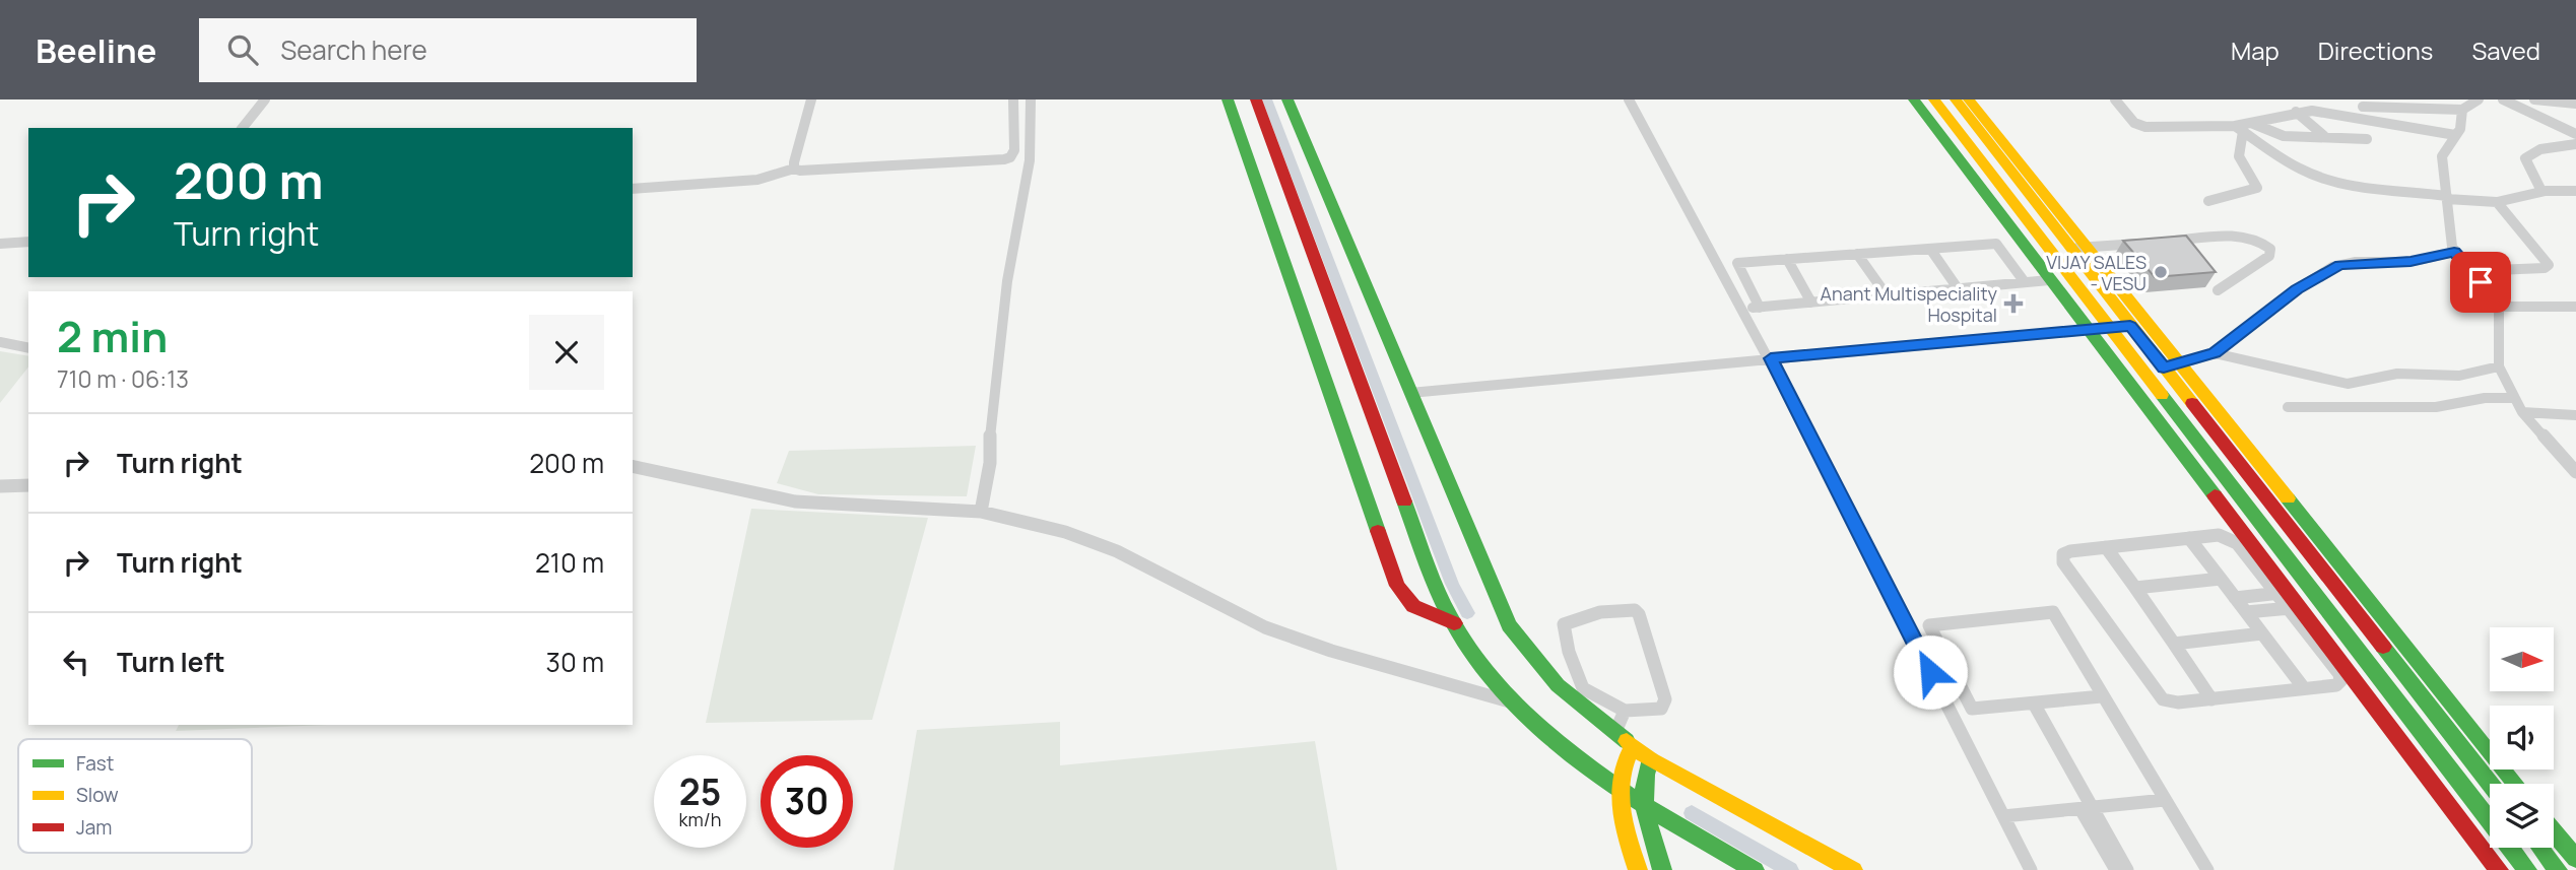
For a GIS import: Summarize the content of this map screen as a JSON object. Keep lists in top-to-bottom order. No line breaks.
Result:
{"places":{"other":["VIJAY SALES - VESU"],"health":["Anant Multispeciality Hospital"]},"legend":["Fast","Slow","Jam"],"north":"right","page":{"header":"Beeline","search":"Search here","nav":["Map","Directions","Saved"],"turn":["200 m","Turn right"],"heading":["2 min","710 m · 06:13"],"list":[{"name":"Turn right","value":"200 m"},{"name":"Turn right","value":"210 m"},{"name":"Turn left","value":"30 m"}],"speed":"25 km/h","limit":"30"}}
